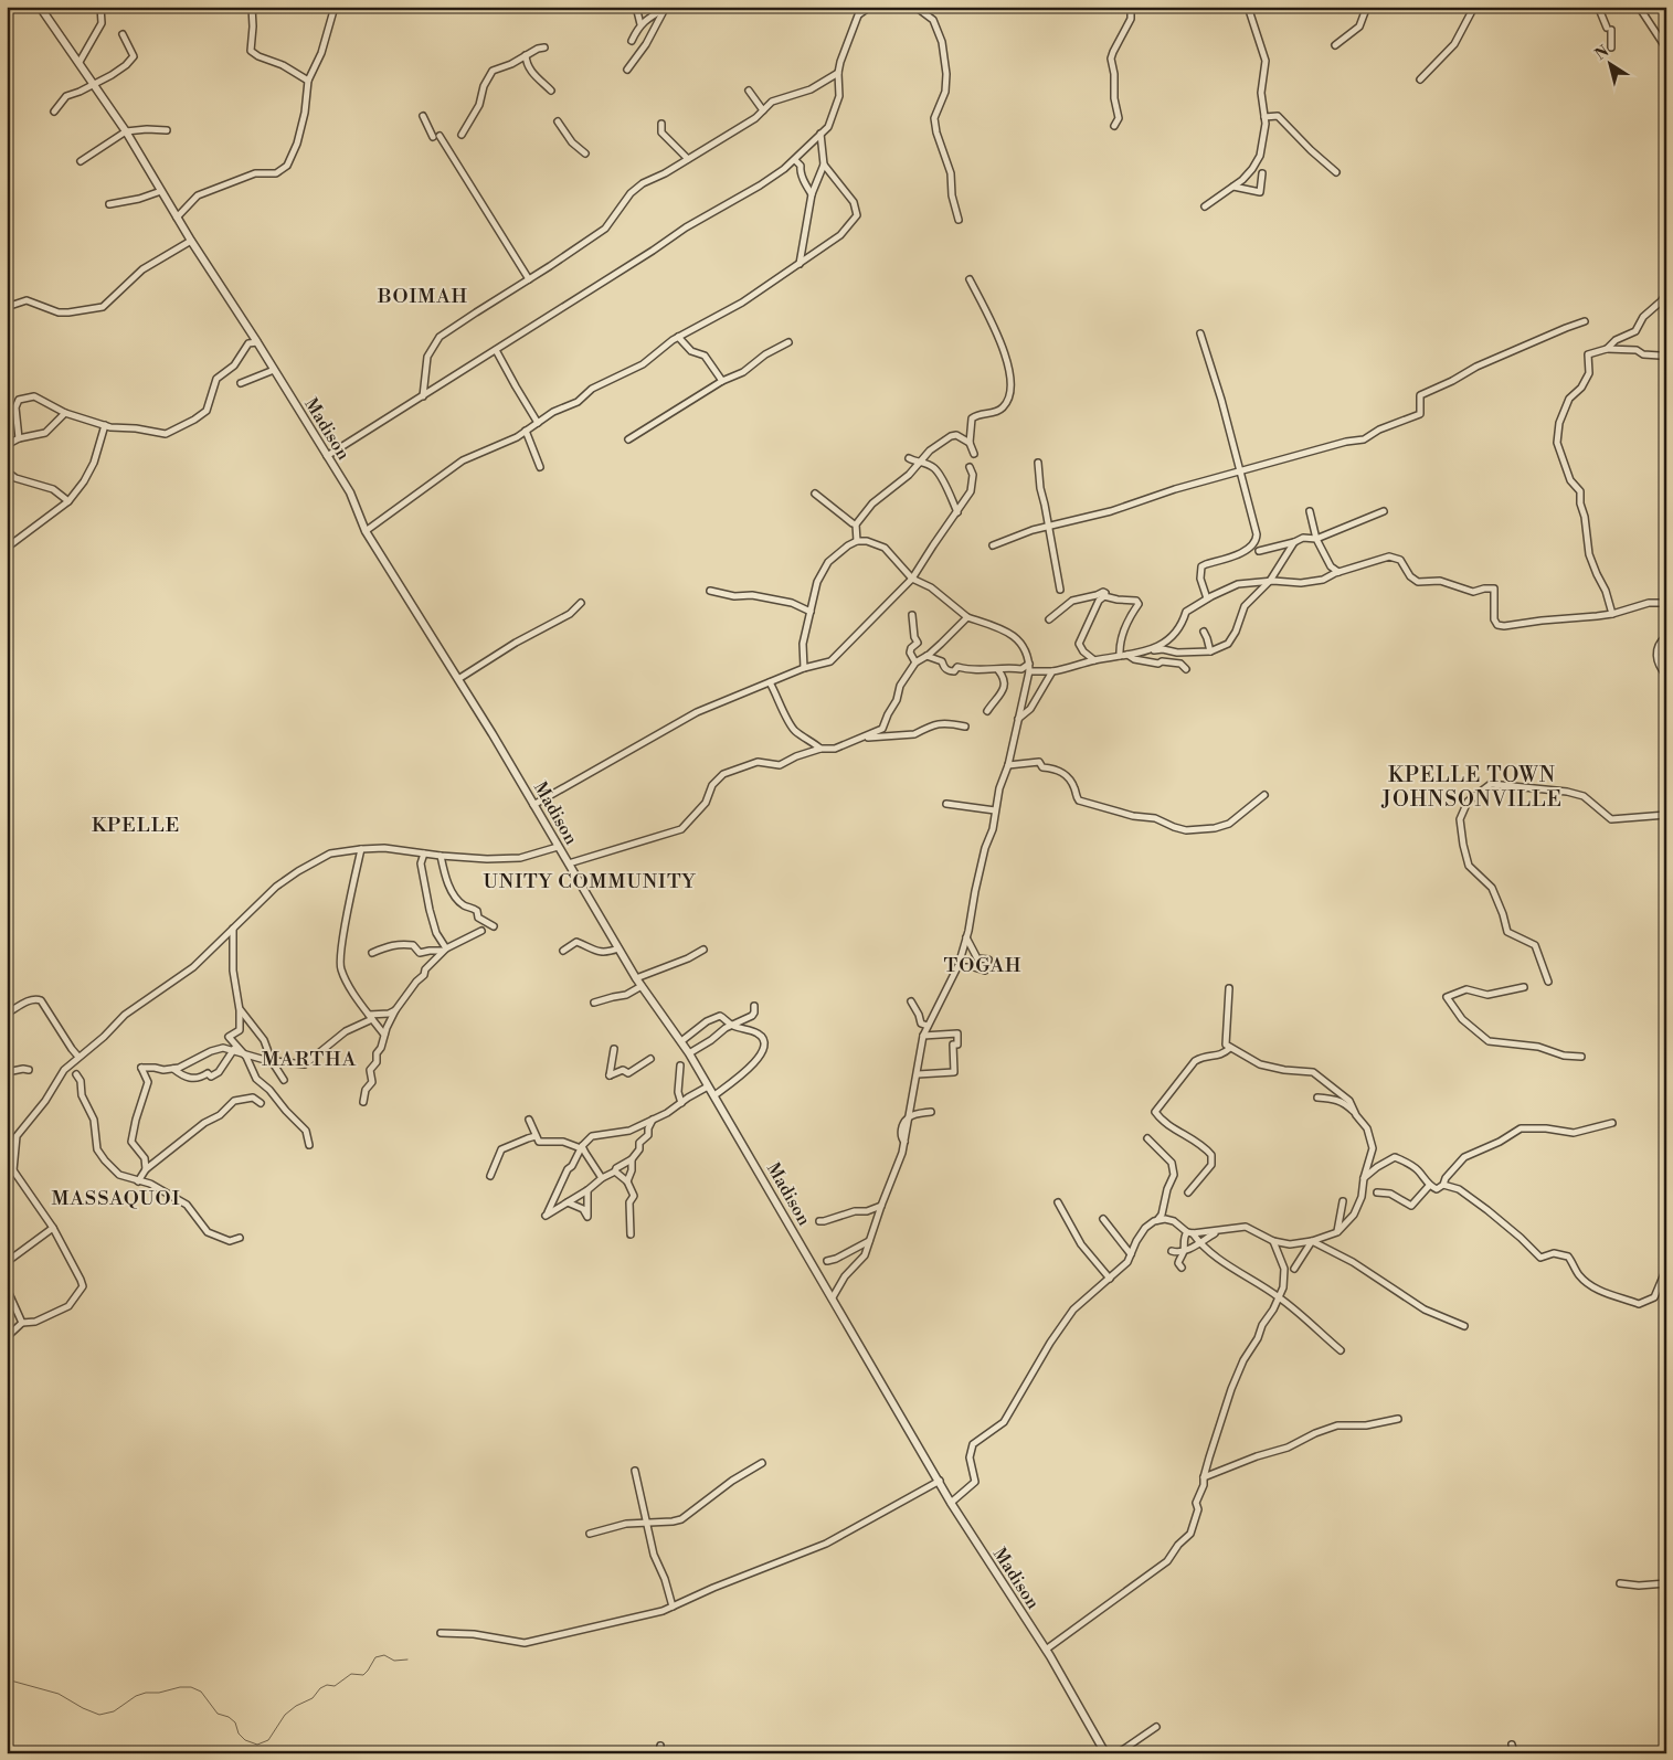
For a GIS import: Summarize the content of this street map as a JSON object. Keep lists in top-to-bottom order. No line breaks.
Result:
{"streets":{"street":["Madison"]},"districts":["BOIMAH","KPELLE TOWN JOHNSONVILLE","KPELLE","UNITY COMMUNITY","TOGAH","MARTHA","MASSAQUOI"],"north":"top left"}
